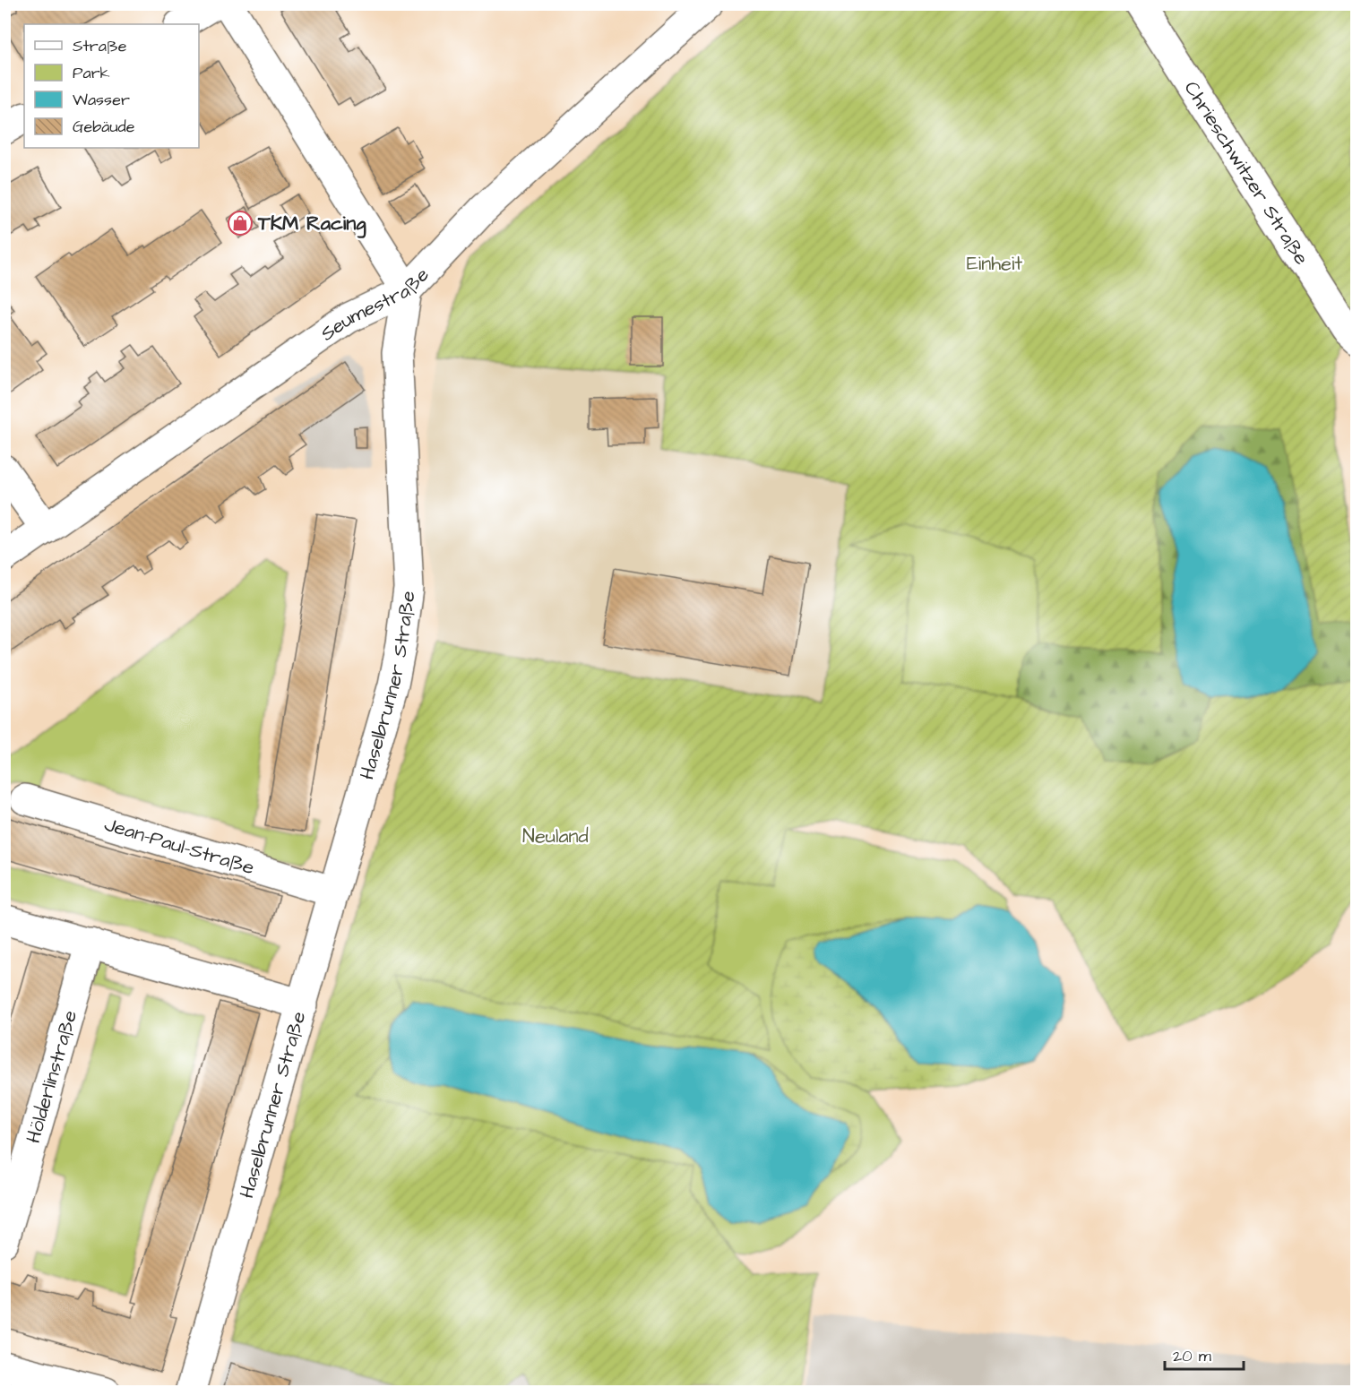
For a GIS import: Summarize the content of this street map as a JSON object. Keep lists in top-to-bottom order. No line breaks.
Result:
{"streets":{"street":["Chrieschwitzer Straße","Seumestraße","Haselbrunner Straße","Jean-Paul-Straße","Hölderlinstraße"]},"crossings":[["Seumestraße","Haselbrunner Straße"],["Haselbrunner Straße","Jean-Paul-Straße"]],"parks":["Einheit","Neuland"],"places":{"shop":["TKM Racing"]},"legend":["Straße","Park","Wasser","Gebäude"],"scale_bar":"20 m"}
